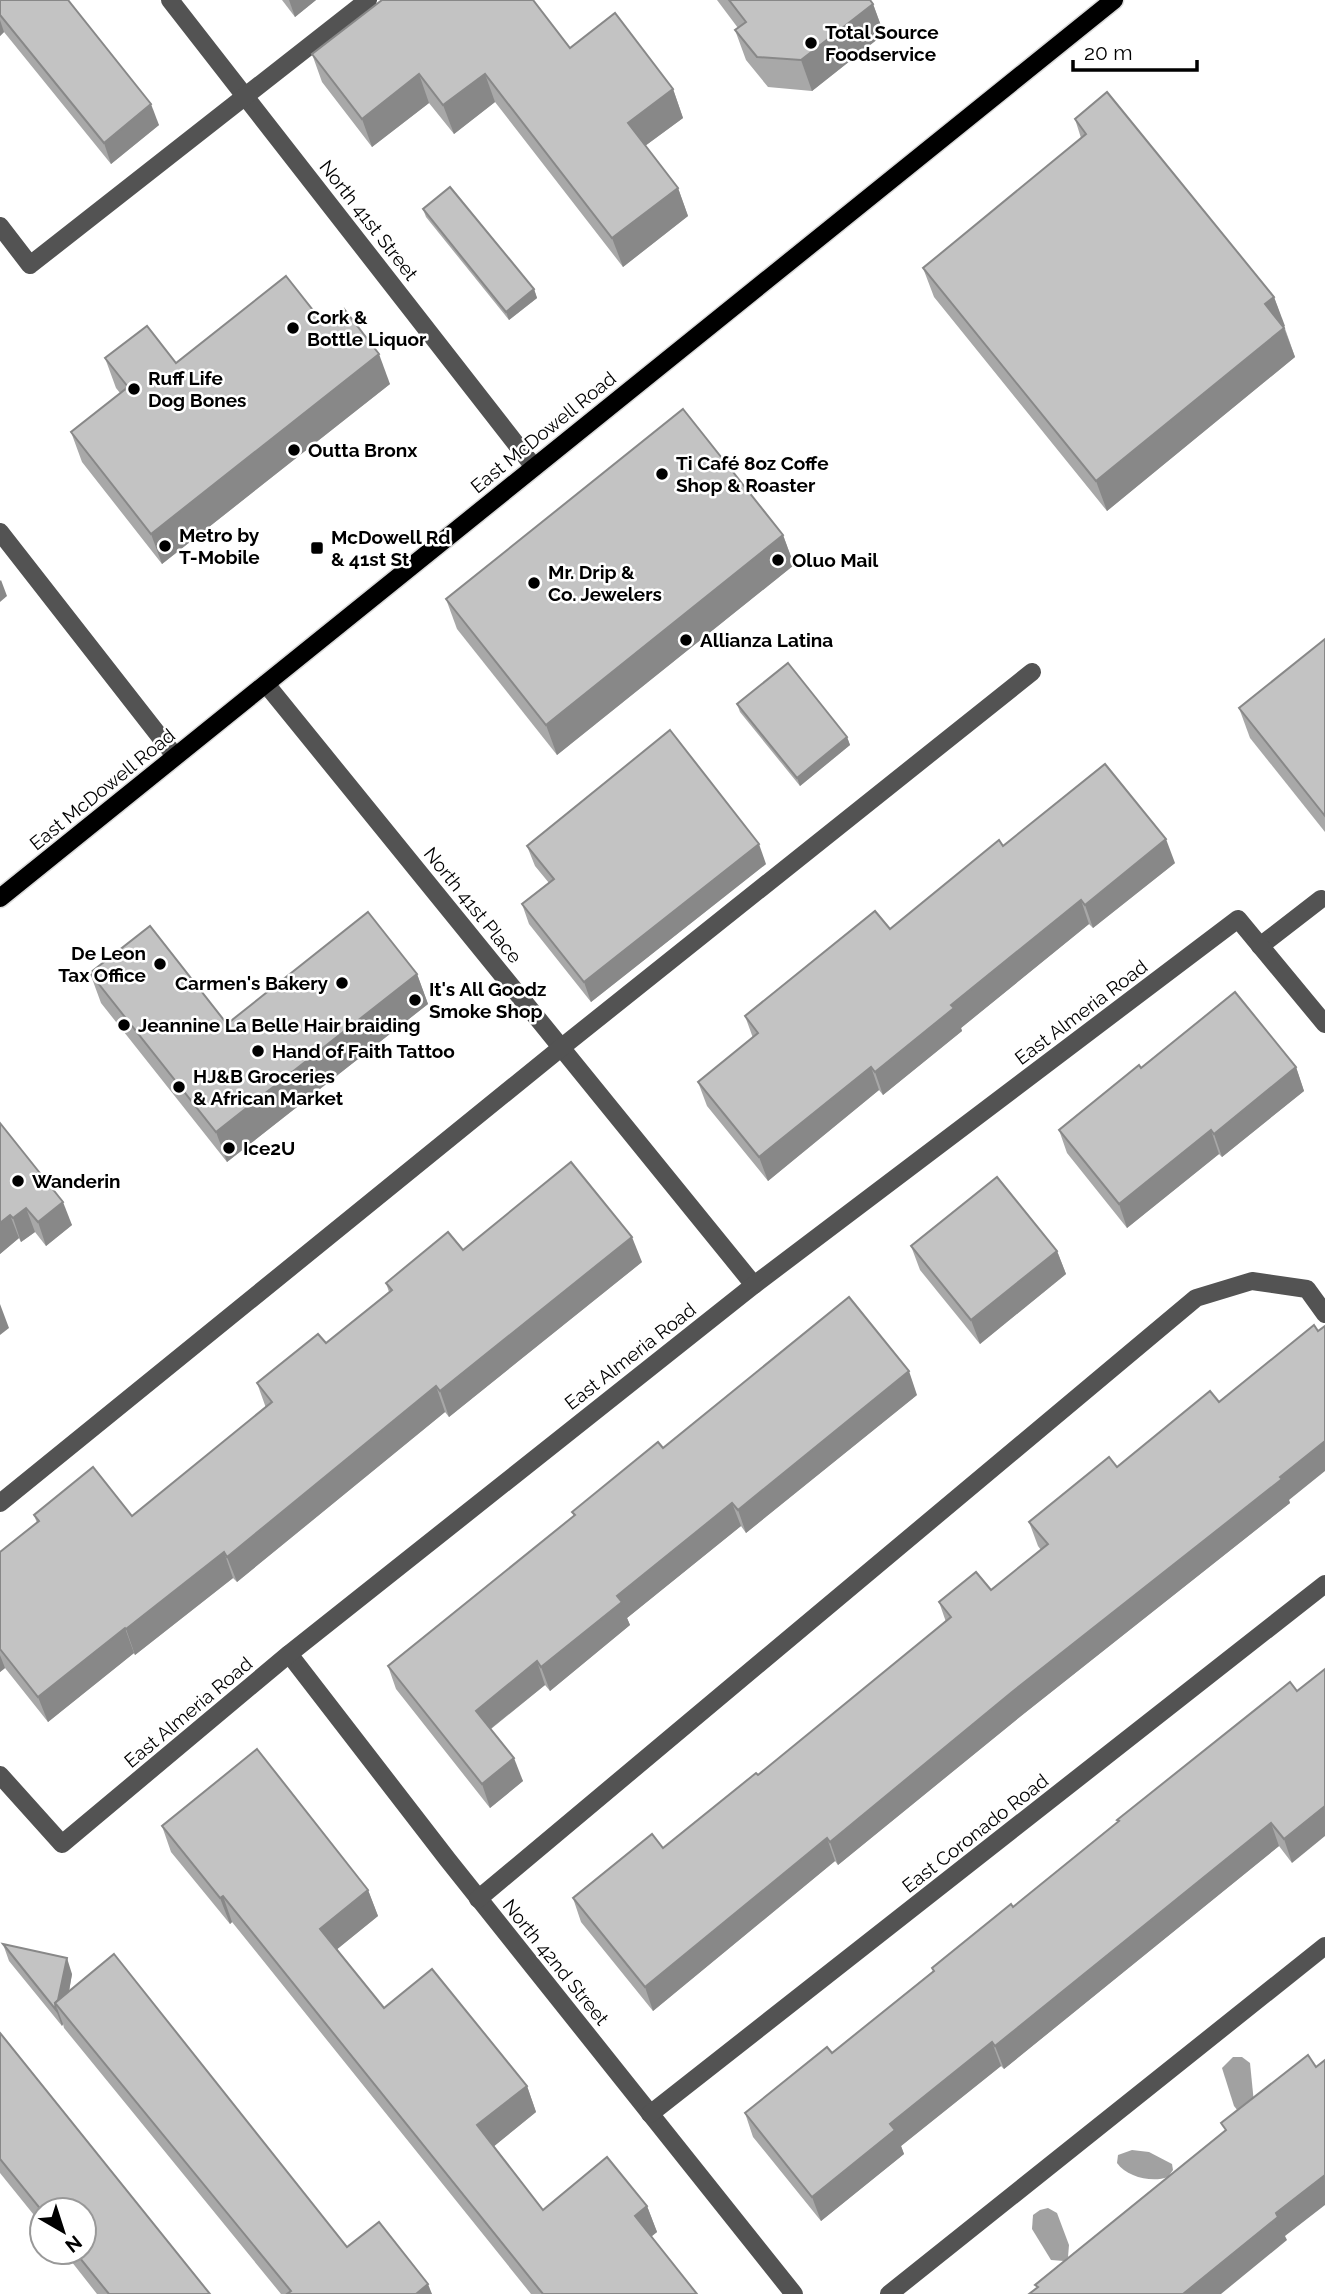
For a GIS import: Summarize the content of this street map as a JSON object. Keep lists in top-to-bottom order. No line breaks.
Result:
{"streets":{"main road":["East McDowell Road"],"street":["North 41st Street","North 41st Place","East Almeria Road","East Coronado Road","North 42nd Street"]},"crossings":[["North 41st Street","East McDowell Road"],["East McDowell Road","North 41st Place"],["North 41st Place","East Almeria Road"],["East Almeria Road","North 42nd Street"],["East Coronado Road","North 42nd Street"]],"places":{"other":["Total Source Foodservice","Cork & Bottle Liquor","Ruff Life Dog Bones","Outta Bronx","Ti Café 8oz Coffe Shop & Roaster","Metro by T-Mobile","Oluo Mail","Mr. Drip & Co. Jewelers","Allianza Latina","De Leon Tax Office","Carmen's Bakery","It's All Goodz Smoke Shop","Jeannine La Belle Hair braiding","Hand of Faith Tattoo","HJ&B Groceries & African Market","Ice2U","Wanderin"],"transit":["McDowell Rd & 41st St"]},"scale_bar":"20 m","north":"bottom right"}
